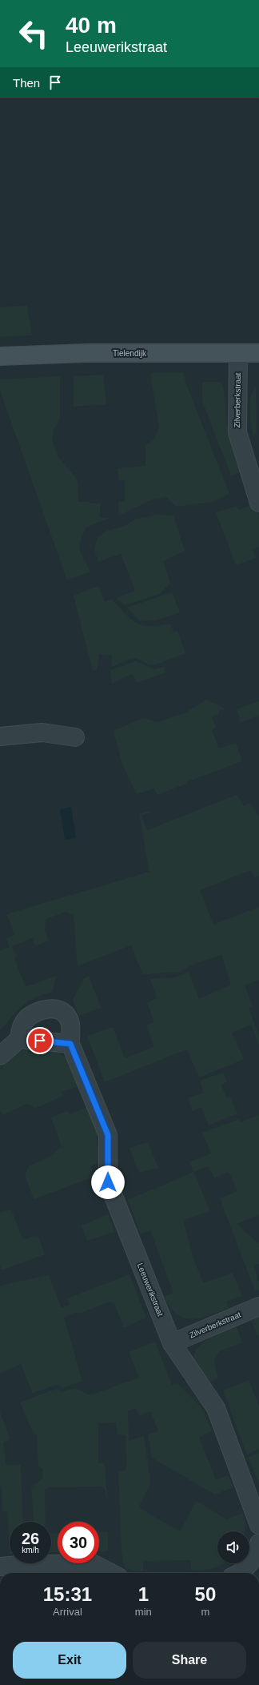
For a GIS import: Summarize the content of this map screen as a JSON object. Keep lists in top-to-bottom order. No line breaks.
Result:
{"streets":{"street":["Tielendijk","Zilverberkstraat","Leeuwerikstraat"]},"crossings":[["Tielendijk","Zilverberkstraat"],["Zilverberkstraat","Leeuwerikstraat"]],"page":{"turn":["40 m","Leeuwerikstraat"],"then":"Then","speed":"26 km/h","limit":"30","eta":["15:31","Arrival","1","min","50","m"],"buttons":["Exit","Share"]}}
